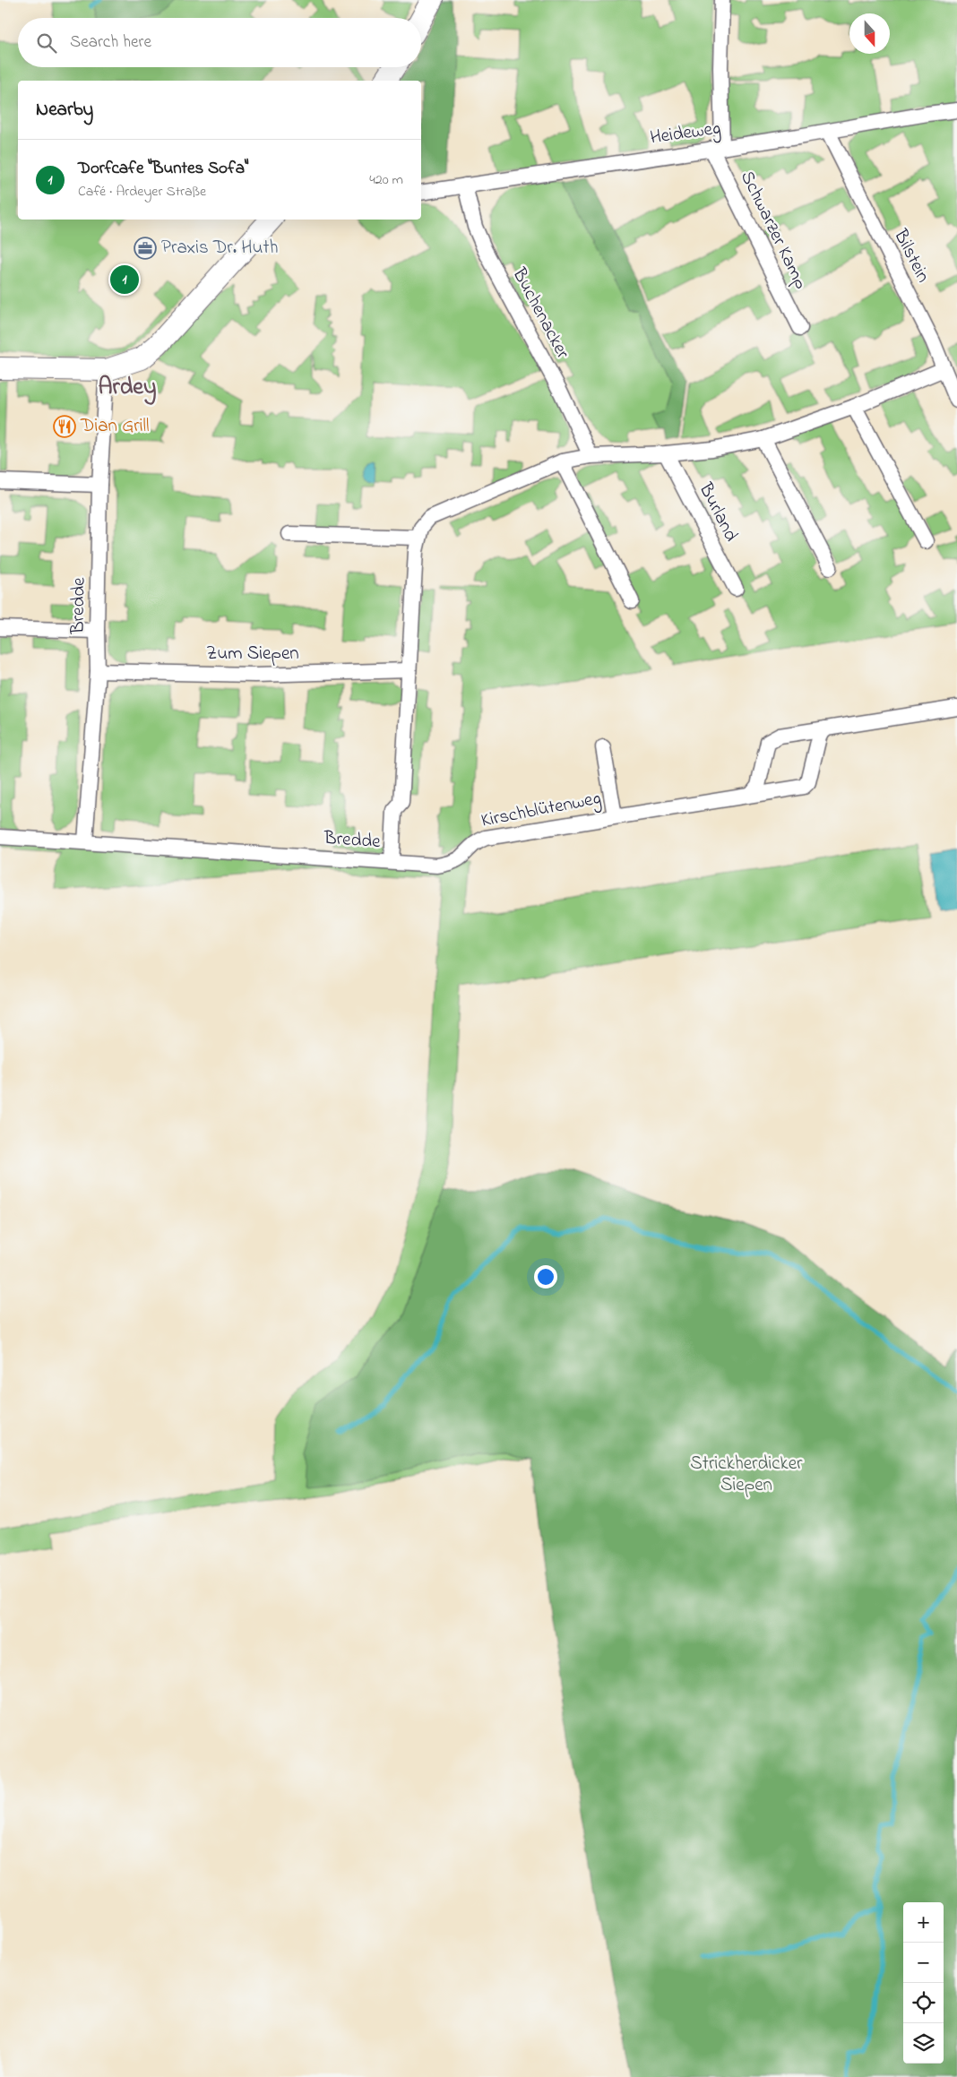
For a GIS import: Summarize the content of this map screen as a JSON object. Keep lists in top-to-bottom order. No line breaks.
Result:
{"streets":{"street":["Heideweg","Schwarzer Kamp","Bilstein","Buchenacker","Burland","Bredde","Zum Siepen","Kirschblütenweg"]},"crossings":[["Heideweg","Schwarzer Kamp"],["Heideweg","Bilstein"],["Heideweg","Buchenacker"],["Bredde","Zum Siepen"],["Bredde","Kirschblütenweg"]],"districts":["Ardey"],"parks":["Strickherdicker Siepen"],"places":{"office":["Praxis Dr. Huth"],"restaurant":["Dian Grill"]},"north":"bottom","page":{"search":"Search here","heading":"Nearby","list":[{"mark":"1","name":"Dorfcafe \"Buntes Sofa\"","note":"Café · Ardeyer Straße","value":"420 m"}],"pins":"1","map_buttons":["+","−"]}}
